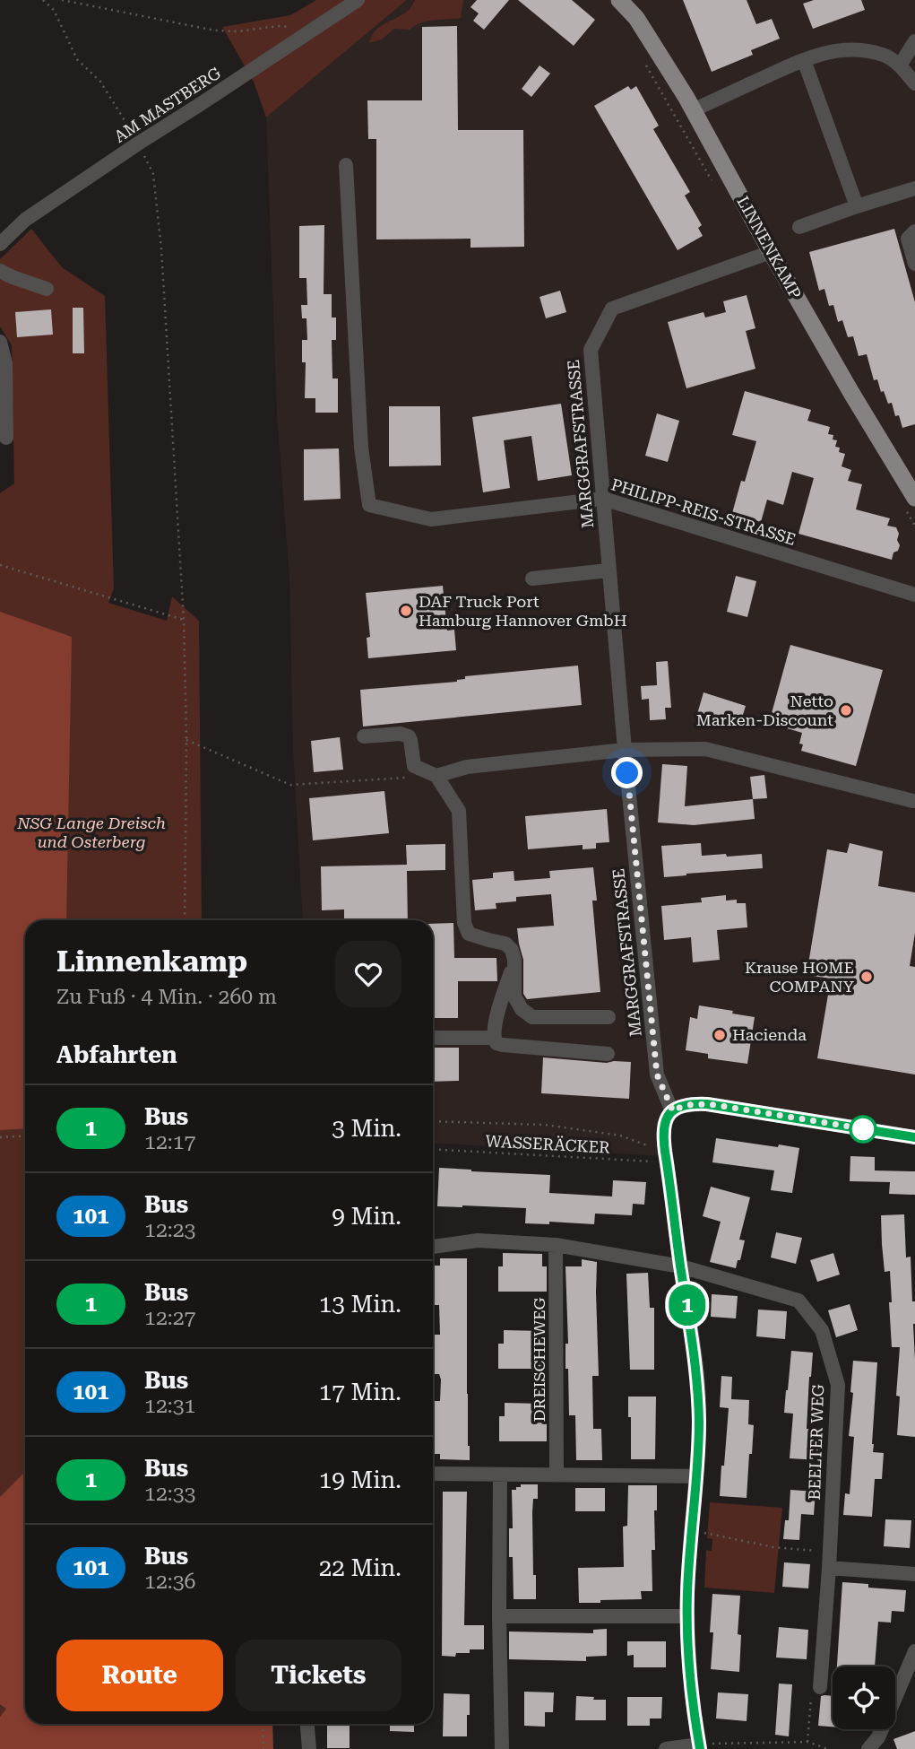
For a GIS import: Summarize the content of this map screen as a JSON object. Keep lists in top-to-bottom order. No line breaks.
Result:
{"streets":{"main road":["LINNENKAMP"],"street":["AM MASTBERG","MARGGRAFSTRASSE","PHILIPP-REIS-STRASSE","DREISCHEWEG","BEELTER WEG"],"path":["WASSERÄCKER"]},"crossings":[["LINNENKAMP","MARGGRAFSTRASSE"],["MARGGRAFSTRASSE","PHILIPP-REIS-STRASSE"],["DREISCHEWEG","BEELTER WEG"]],"parks":["NSG Lange Dreisch und Osterberg"],"places":["DAF Truck Port Hamburg Hannover GmbH","Netto Marken-Discount","Krause HOME COMPANY","Hacienda"],"lines":["bus line 1"],"page":{"on_map":"1","heading":[["Linnenkamp","Zu Fuß · 4 Min. · 260 m"],"Abfahrten"],"list":[{"mark":"1","name":"Bus","note":"12:17","value":"3 Min."},{"mark":"101","name":"Bus","note":"12:23","value":"9 Min."},{"mark":"1","name":"Bus","note":"12:27","value":"13 Min."},{"mark":"101","name":"Bus","note":"12:31","value":"17 Min."},{"mark":"1","name":"Bus","note":"12:33","value":"19 Min."},{"mark":"101","name":"Bus","note":"12:36","value":"22 Min."}],"buttons":["Route","Tickets"]}}
